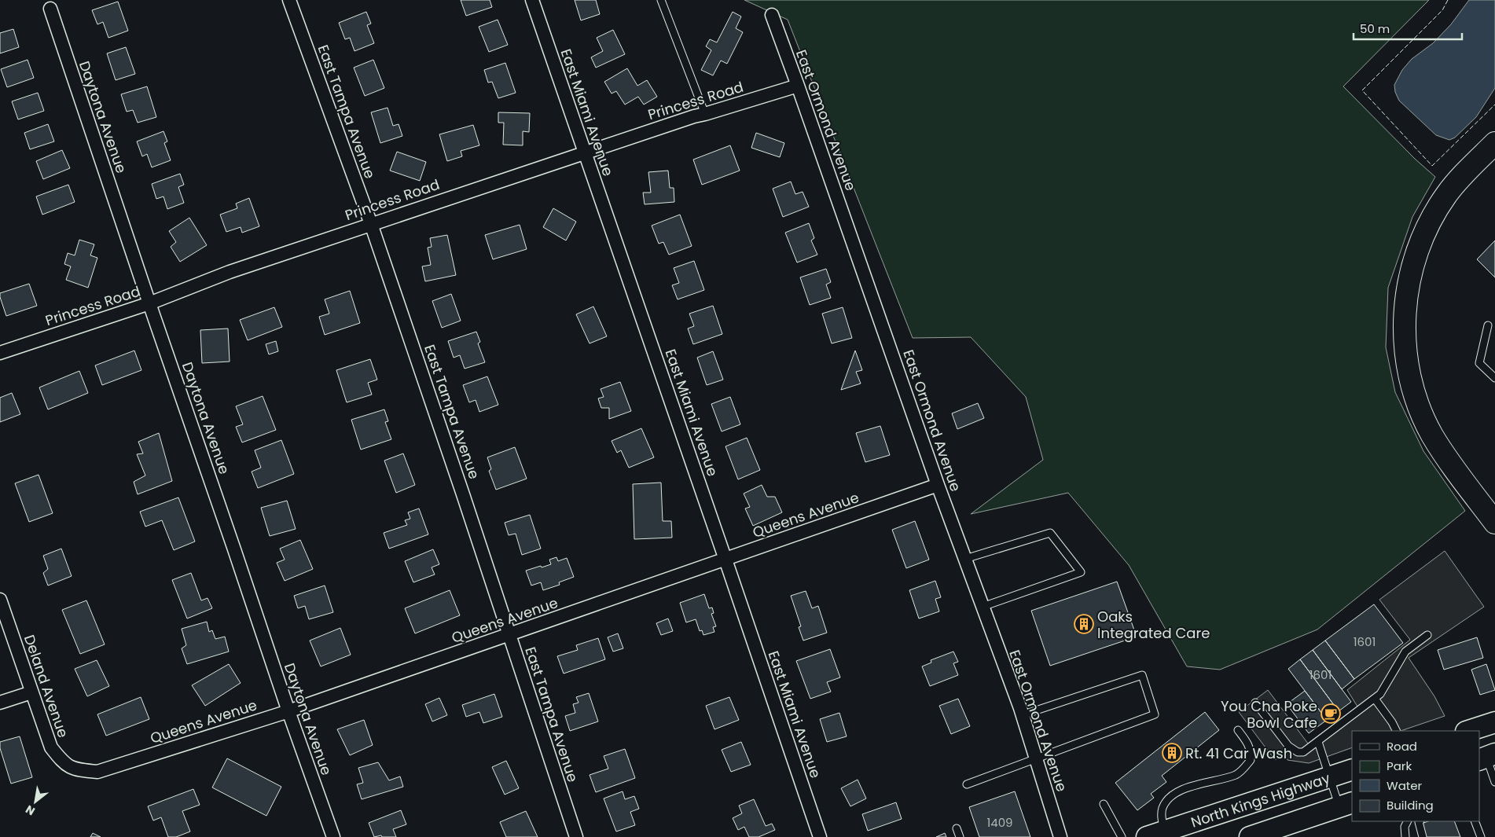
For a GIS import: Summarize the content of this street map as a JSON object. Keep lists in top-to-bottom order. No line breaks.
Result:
{"streets":{"main road":["North Kings Highway"],"street":["Princess Road","East Tampa Avenue","East Miami Avenue","Daytona Avenue","East Ormond Avenue","Queens Avenue","Deland Avenue"]},"crossings":[["Princess Road","East Tampa Avenue"],["Princess Road","East Miami Avenue"],["Princess Road","Daytona Avenue"],["Princess Road","East Ormond Avenue"],["East Tampa Avenue","Queens Avenue"],["East Miami Avenue","Queens Avenue"],["Daytona Avenue","Queens Avenue"],["East Ormond Avenue","Queens Avenue"],["Queens Avenue","Deland Avenue"]],"places":{"building":["Oaks Integrated Care","Rt. 41 Car Wash"],"cafe":["You Cha Poke Bowl Cafe"]},"house_numbers":["1601","1601","1409"],"legend":["Road","Park","Water","Building"],"scale_bar":"50 m","north":"bottom left"}
